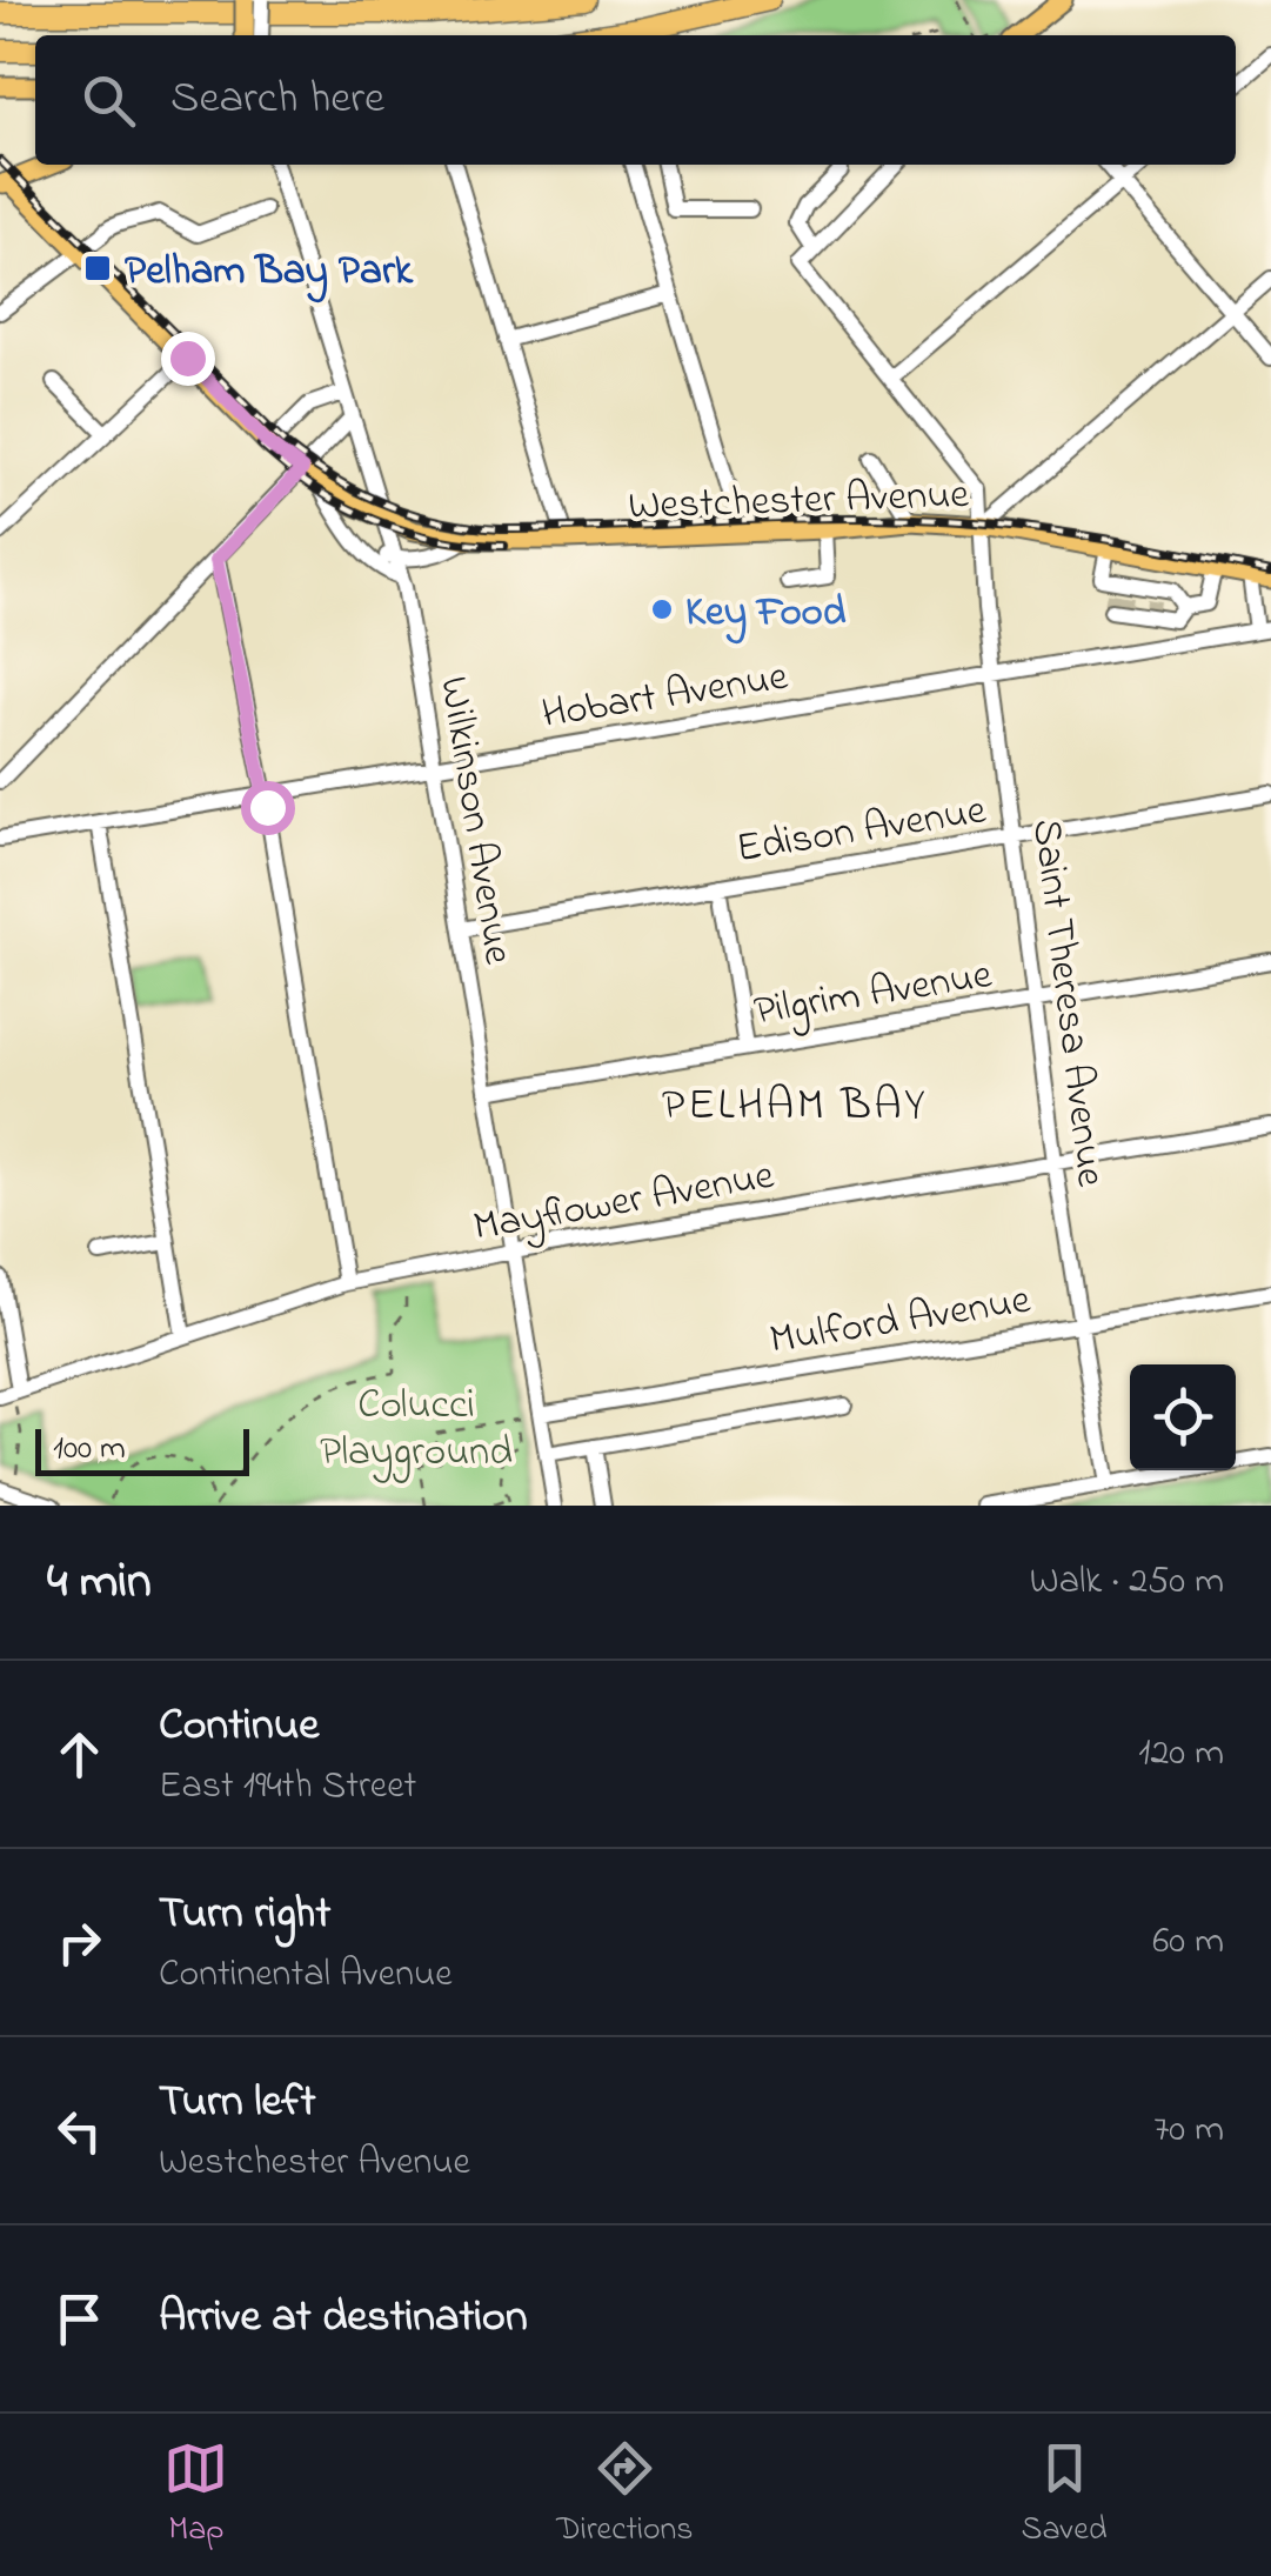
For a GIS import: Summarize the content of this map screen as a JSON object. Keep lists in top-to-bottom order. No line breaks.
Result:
{"streets":{"main road":["Westchester Avenue"],"street":["Hobart Avenue","Wilkinson Avenue","Edison Avenue","Pilgrim Avenue","Saint Theresa Avenue","Mayflower Avenue","Mulford Avenue"]},"crossings":[["Westchester Avenue","Wilkinson Avenue"],["Westchester Avenue","Saint Theresa Avenue"],["Hobart Avenue","Wilkinson Avenue"],["Hobart Avenue","Saint Theresa Avenue"],["Wilkinson Avenue","Edison Avenue"],["Wilkinson Avenue","Pilgrim Avenue"],["Wilkinson Avenue","Mayflower Avenue"],["Wilkinson Avenue","Mulford Avenue"],["Edison Avenue","Saint Theresa Avenue"],["Pilgrim Avenue","Saint Theresa Avenue"],["Saint Theresa Avenue","Mayflower Avenue"],["Saint Theresa Avenue","Mulford Avenue"]],"districts":["PELHAM BAY"],"parks":["Colucci Playground"],"places":{"transit":["Pelham Bay Park"],"other":["Key Food"]},"scale_bar":"100 m","page":{"search":"Search here","scale":"100 m","heading":["4 min","Walk · 250 m"],"list":[["Continue","East 194th Street","120 m"],["Turn right","Continental Avenue","60 m"],["Turn left","Westchester Avenue","70 m"],"Arrive at destination"],"nav":["Map","Directions","Saved"]}}
